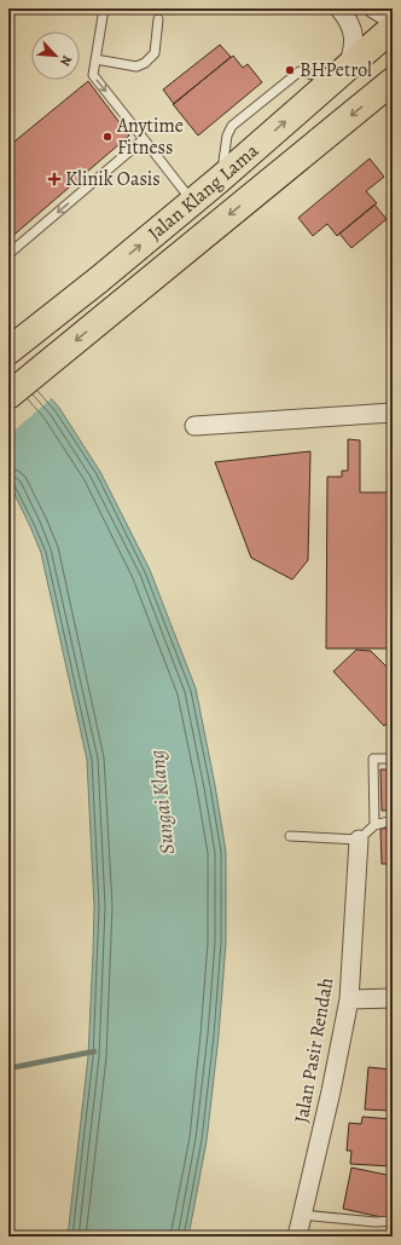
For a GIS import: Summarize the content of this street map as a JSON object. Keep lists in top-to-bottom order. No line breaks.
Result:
{"streets":{"main road":["Jalan Klang Lama"],"street":["Jalan Pasir Rendah"]},"water":["Sungai Klang"],"places":{"other":["BHPetrol","Anytime Fitness"],"health":["Klinik Oasis"]},"north":"bottom right"}
